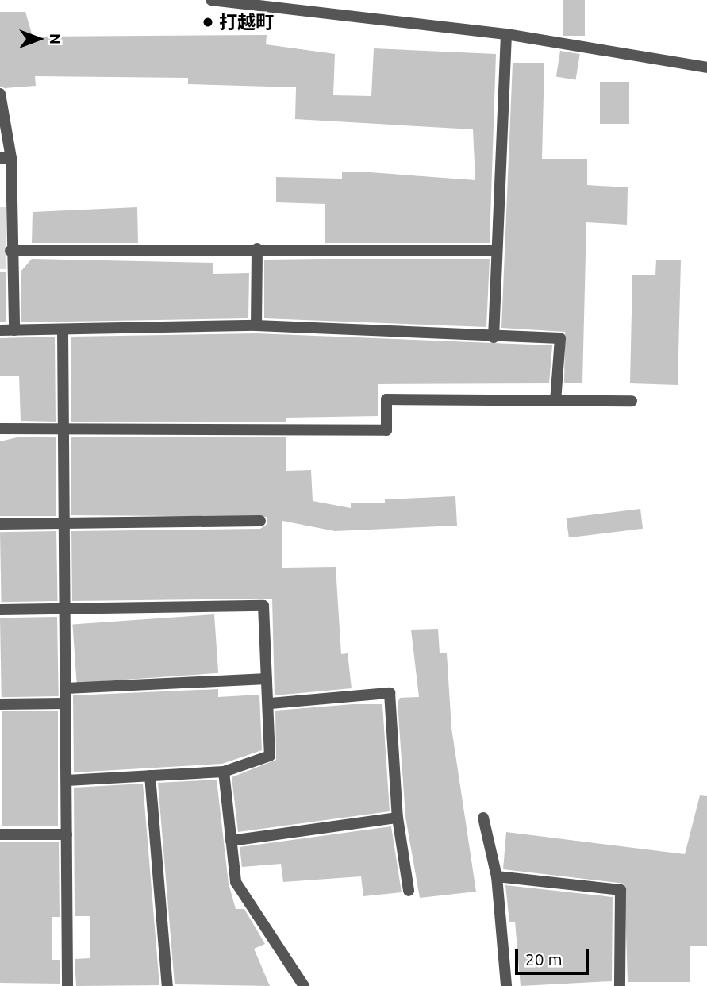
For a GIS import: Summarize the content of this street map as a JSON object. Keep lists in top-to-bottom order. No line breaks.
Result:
{"places":["打越町"],"scale_bar":"20 m","north":"right"}
